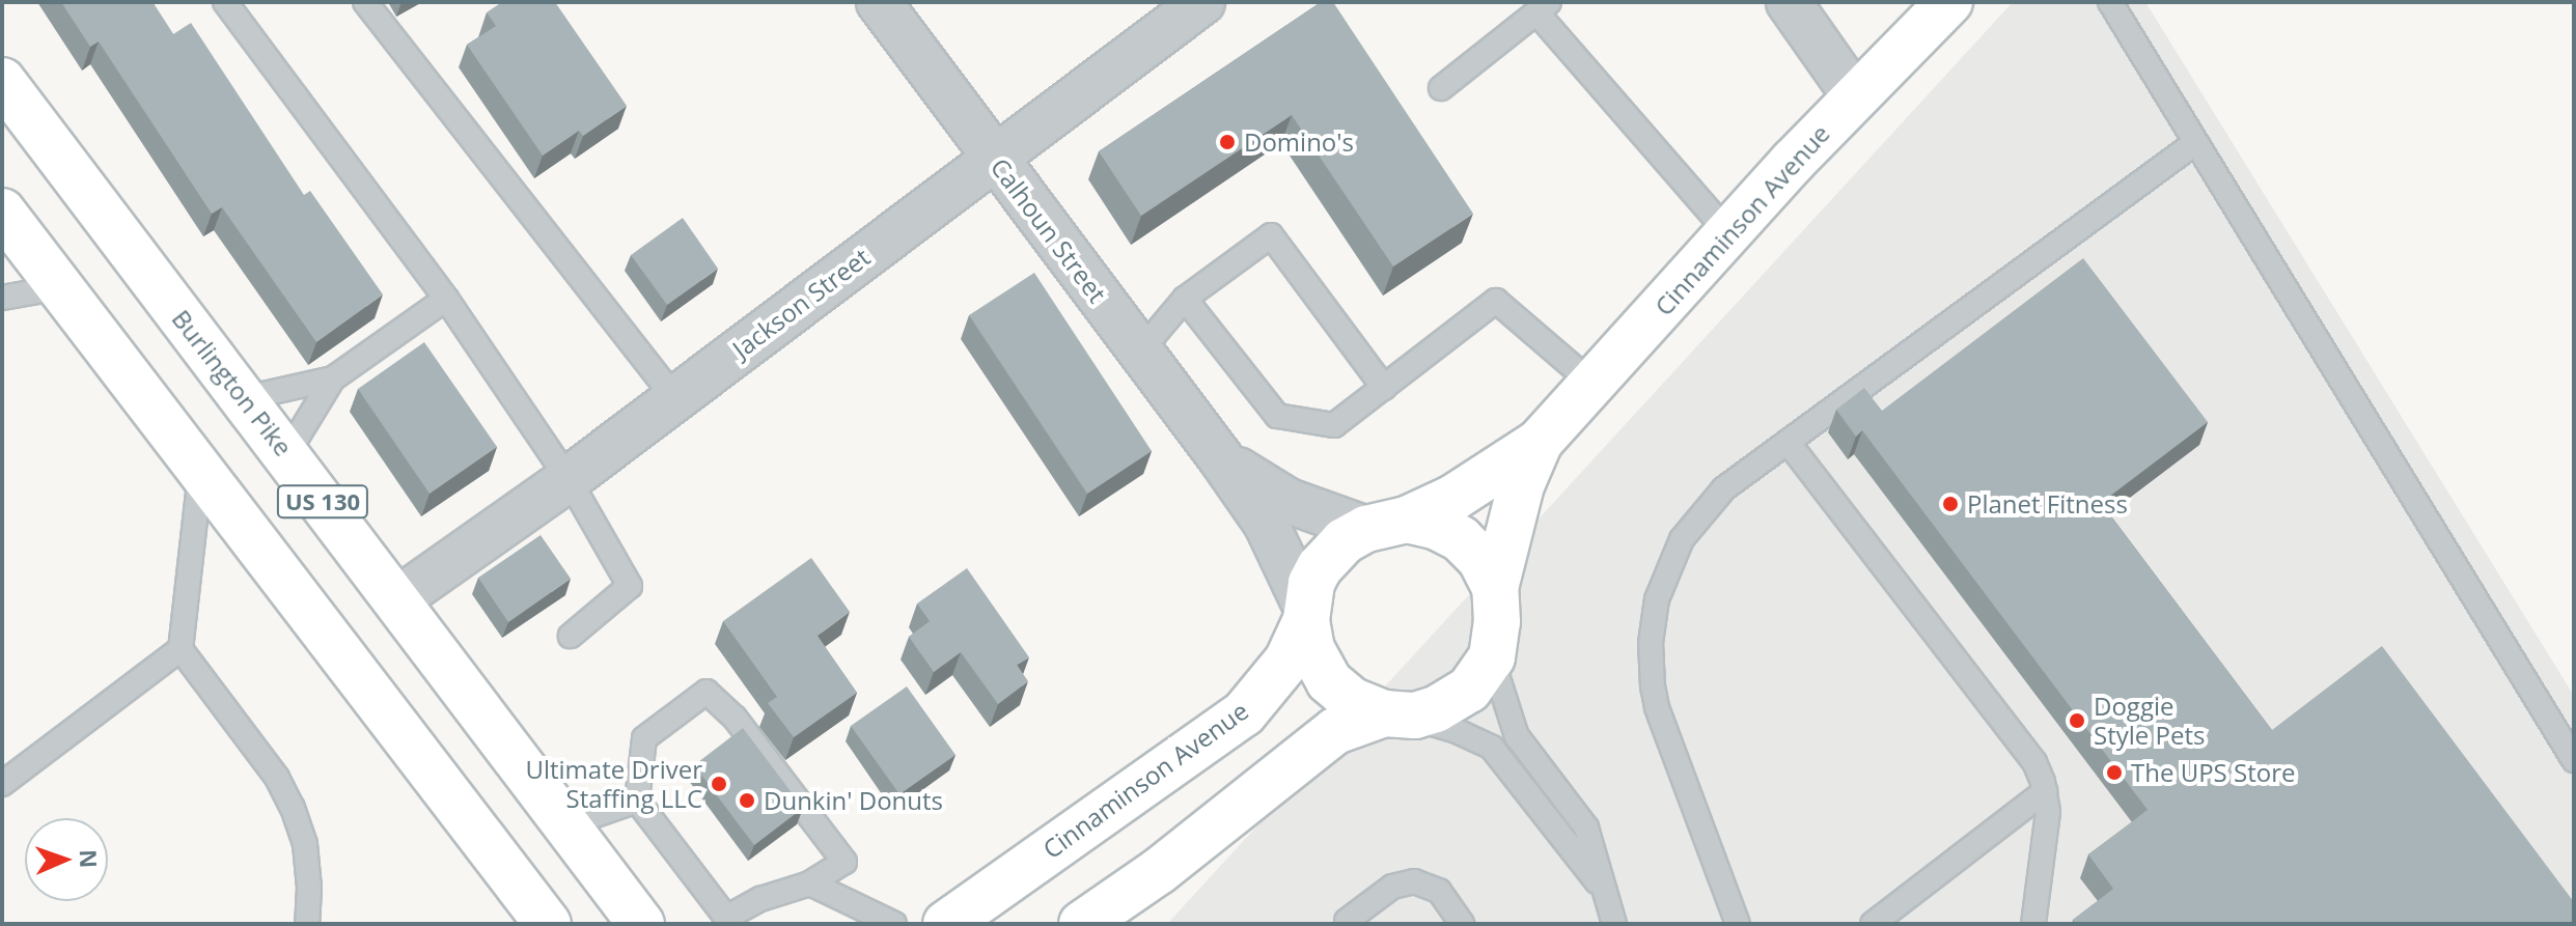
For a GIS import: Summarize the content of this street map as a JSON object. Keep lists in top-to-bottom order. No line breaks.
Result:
{"streets":{"main road":["Cinnaminson Avenue","Calhoun Street","Burlington Pike","US 130"],"street":["Jackson Street"]},"crossings":[["Cinnaminson Avenue","Calhoun Street"],["Calhoun Street","Jackson Street"],["Jackson Street","Burlington Pike"]],"places":["Domino's","Planet Fitness","Doggie Style Pets","The UPS Store","Ultimate Driver Staffing LLC","Dunkin' Donuts"],"north":"right"}
